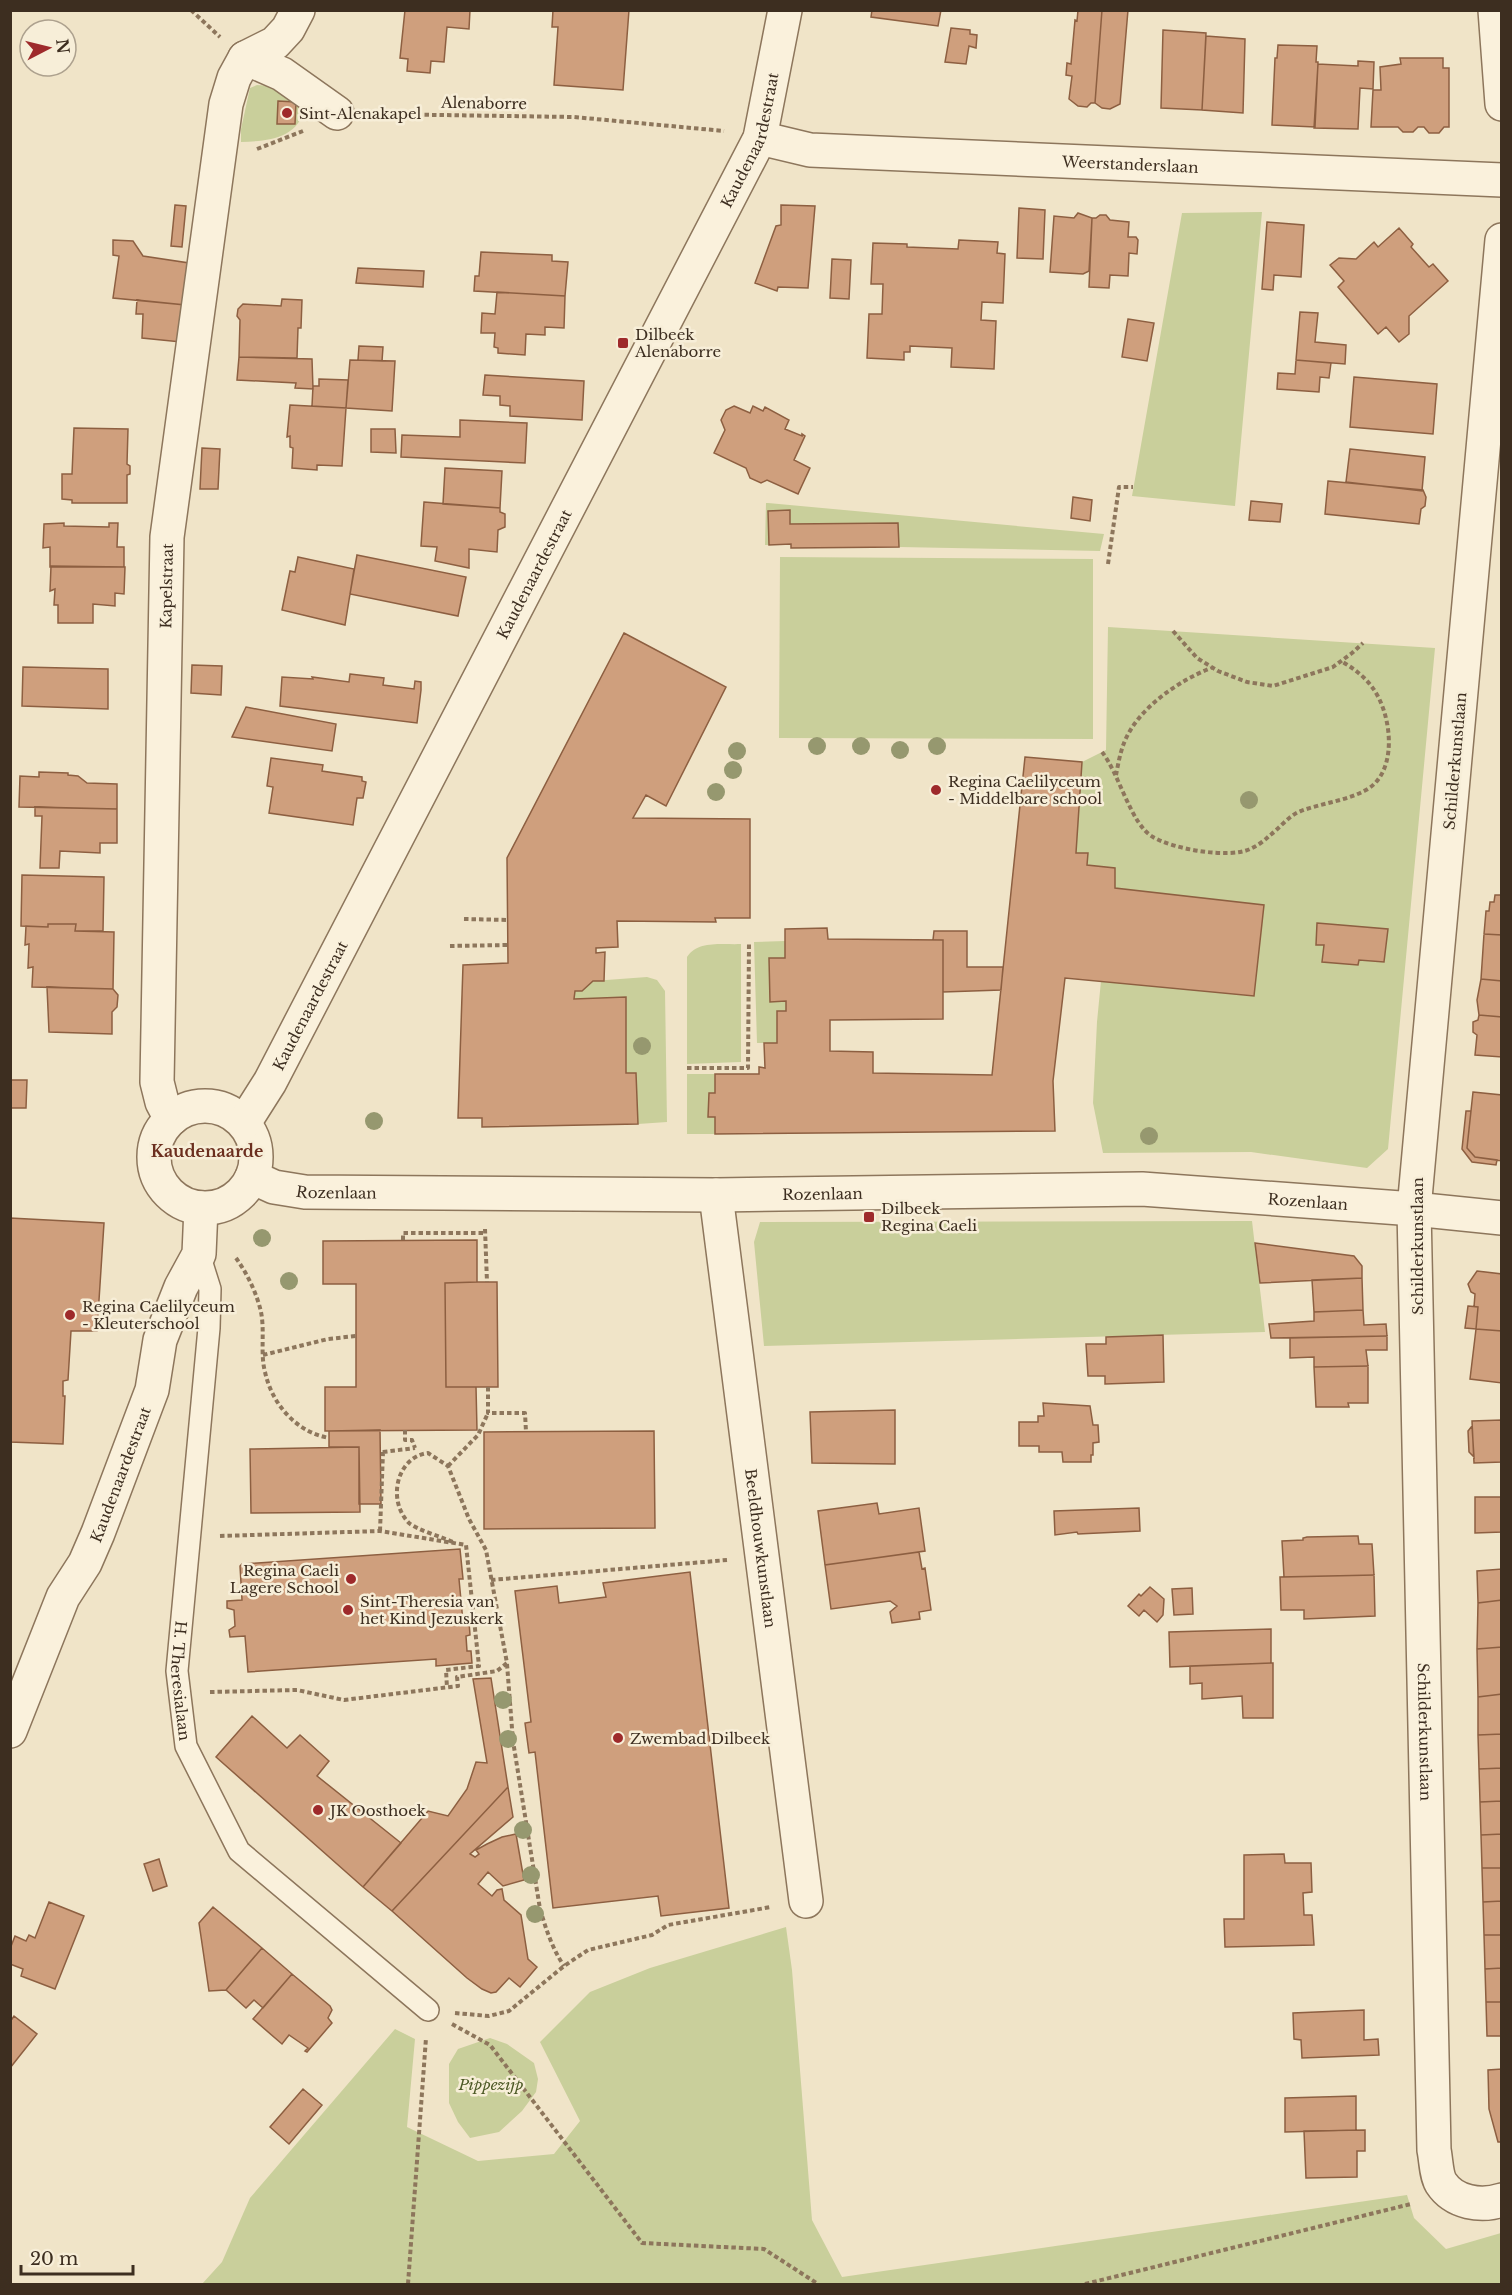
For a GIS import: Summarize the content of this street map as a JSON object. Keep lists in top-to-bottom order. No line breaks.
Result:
{"streets":{"street":["Kaudenaardestraat","Weerstanderslaan","Kapelstraat","Schilderkunstlaan","Rozenlaan","Beeldhouwkunstlaan"],"lane":["H. Theresialaan"],"path":["Alenaborre"]},"crossings":[["Alenaborre","Kaudenaardestraat"],["Alenaborre","Weerstanderslaan"],["Alenaborre","Kapelstraat"],["Kaudenaardestraat","Weerstanderslaan"],["Kaudenaardestraat","Kapelstraat"],["Kaudenaardestraat","Rozenlaan"],["Kaudenaardestraat","H. Theresialaan"],["Kapelstraat","Rozenlaan"],["Schilderkunstlaan","Rozenlaan"],["Rozenlaan","Beeldhouwkunstlaan"]],"districts":["Kaudenaarde"],"parks":["Pippezijp"],"places":{"other":["Sint-Alenakapel","Regina Caelilyceum - Middelbare school","Regina Caelilyceum - Kleuterschool","Regina Caeli Lagere School","Sint-Theresia van het Kind Jezuskerk","Zwembad Dilbeek","JK Oosthoek"],"transit":["Dilbeek Alenaborre","Dilbeek Regina Caeli"]},"scale_bar":"20 m","north":"right"}
